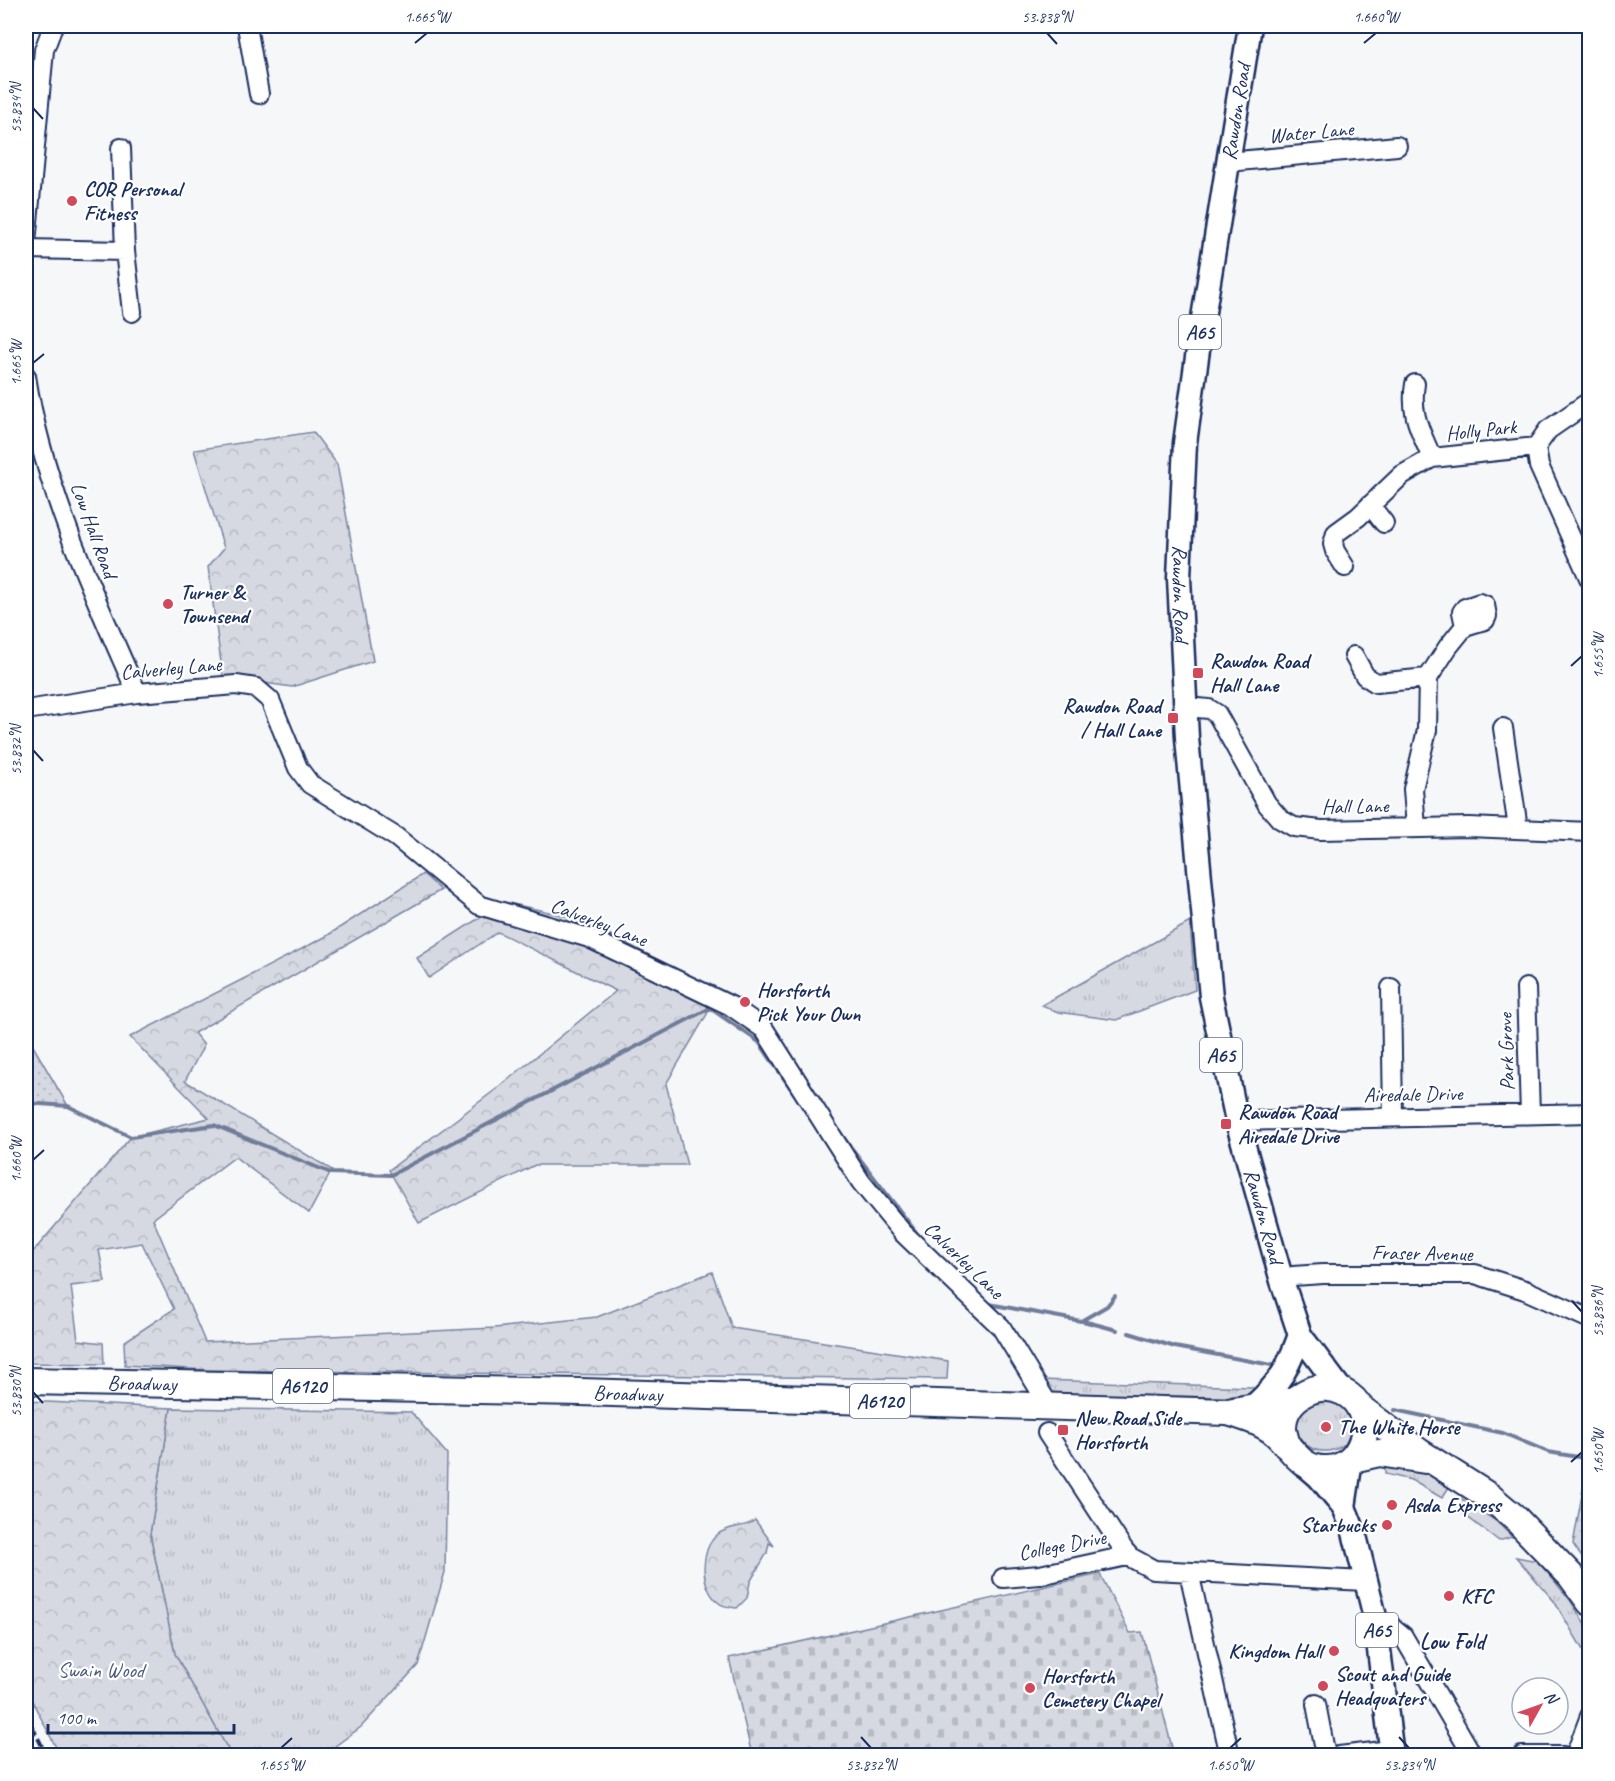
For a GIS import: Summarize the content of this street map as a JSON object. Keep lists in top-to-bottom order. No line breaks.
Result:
{"streets":{"highway":["Broadway","A6120"],"main road":["Rawdon Road","A65"],"street":["Water Lane","Holly Park","Low Hall Road","Calverley Lane","Hall Lane","Park Grove","Airedale Drive","Fraser Avenue","College Drive"]},"crossings":[["Rawdon Road","Water Lane"],["Rawdon Road","A65"],["Rawdon Road","Hall Lane"],["Rawdon Road","Airedale Drive"],["Rawdon Road","Fraser Avenue"],["Rawdon Road","A6120"],["A65","A6120"],["Low Hall Road","Calverley Lane"],["Calverley Lane","Broadway"],["Park Grove","Airedale Drive"],["Broadway","A6120"]],"districts":["Low Fold"],"parks":["Swain Wood"],"places":{"other":["COR Personal Fitness","Turner & Townsend","Horsforth Pick Your Own","The White Horse","Asda Express","Starbucks","KFC","Kingdom Hall","Scout and Guide Headquaters","Horsforth Cemetery Chapel"],"transit":["Rawdon Road Hall Lane","Rawdon Road / Hall Lane","Rawdon Road Airedale Drive","New Road Side Horsforth"]},"scale_bar":"100 m","north":"top right","coordinates":["1.665°W","53.838°N","1.660°W","53.834°N","1.655°W","53.832°N","53.836°N","53.830°N","1.650°W"]}
